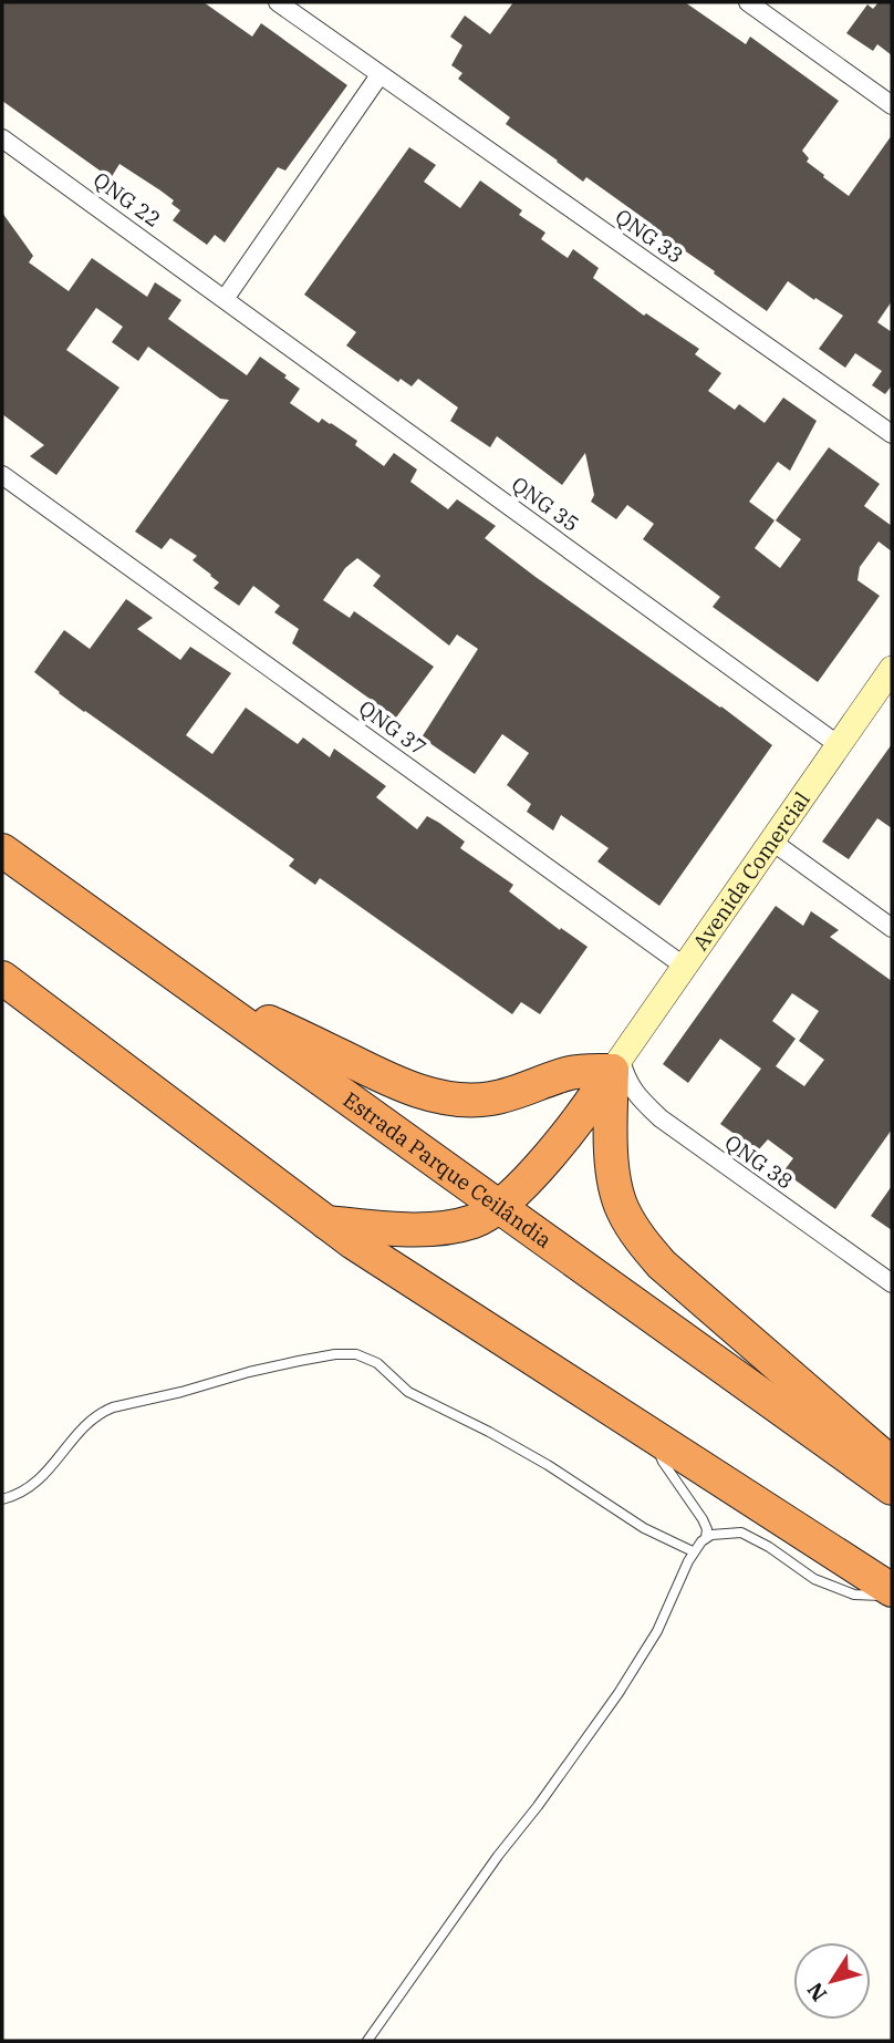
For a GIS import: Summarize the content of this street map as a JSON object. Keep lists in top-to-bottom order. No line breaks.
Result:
{"streets":{"highway":["Estrada Parque Ceilândia"],"main road":["Avenida Comercial"],"street":["QNG 22","QNG 33","QNG 35","QNG 37","QNG 38"]},"crossings":[["QNG 22","QNG 35"],["QNG 35","Avenida Comercial"],["QNG 37","Avenida Comercial"],["Avenida Comercial","QNG 38"]],"north":"bottom left"}
